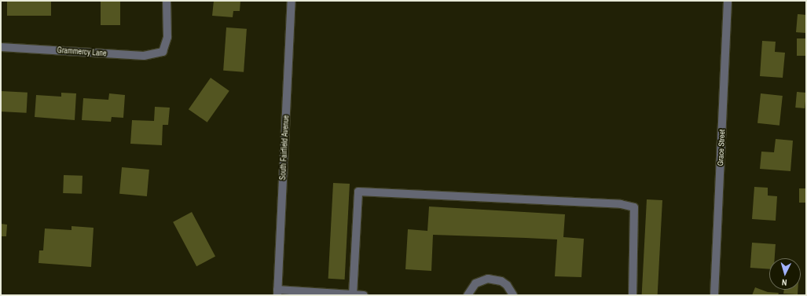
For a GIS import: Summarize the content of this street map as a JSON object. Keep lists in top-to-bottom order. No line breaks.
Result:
{"streets":{"street":["Grammercy Lane","South Fairfield Avenue","Grace Street"]},"north":"bottom"}
